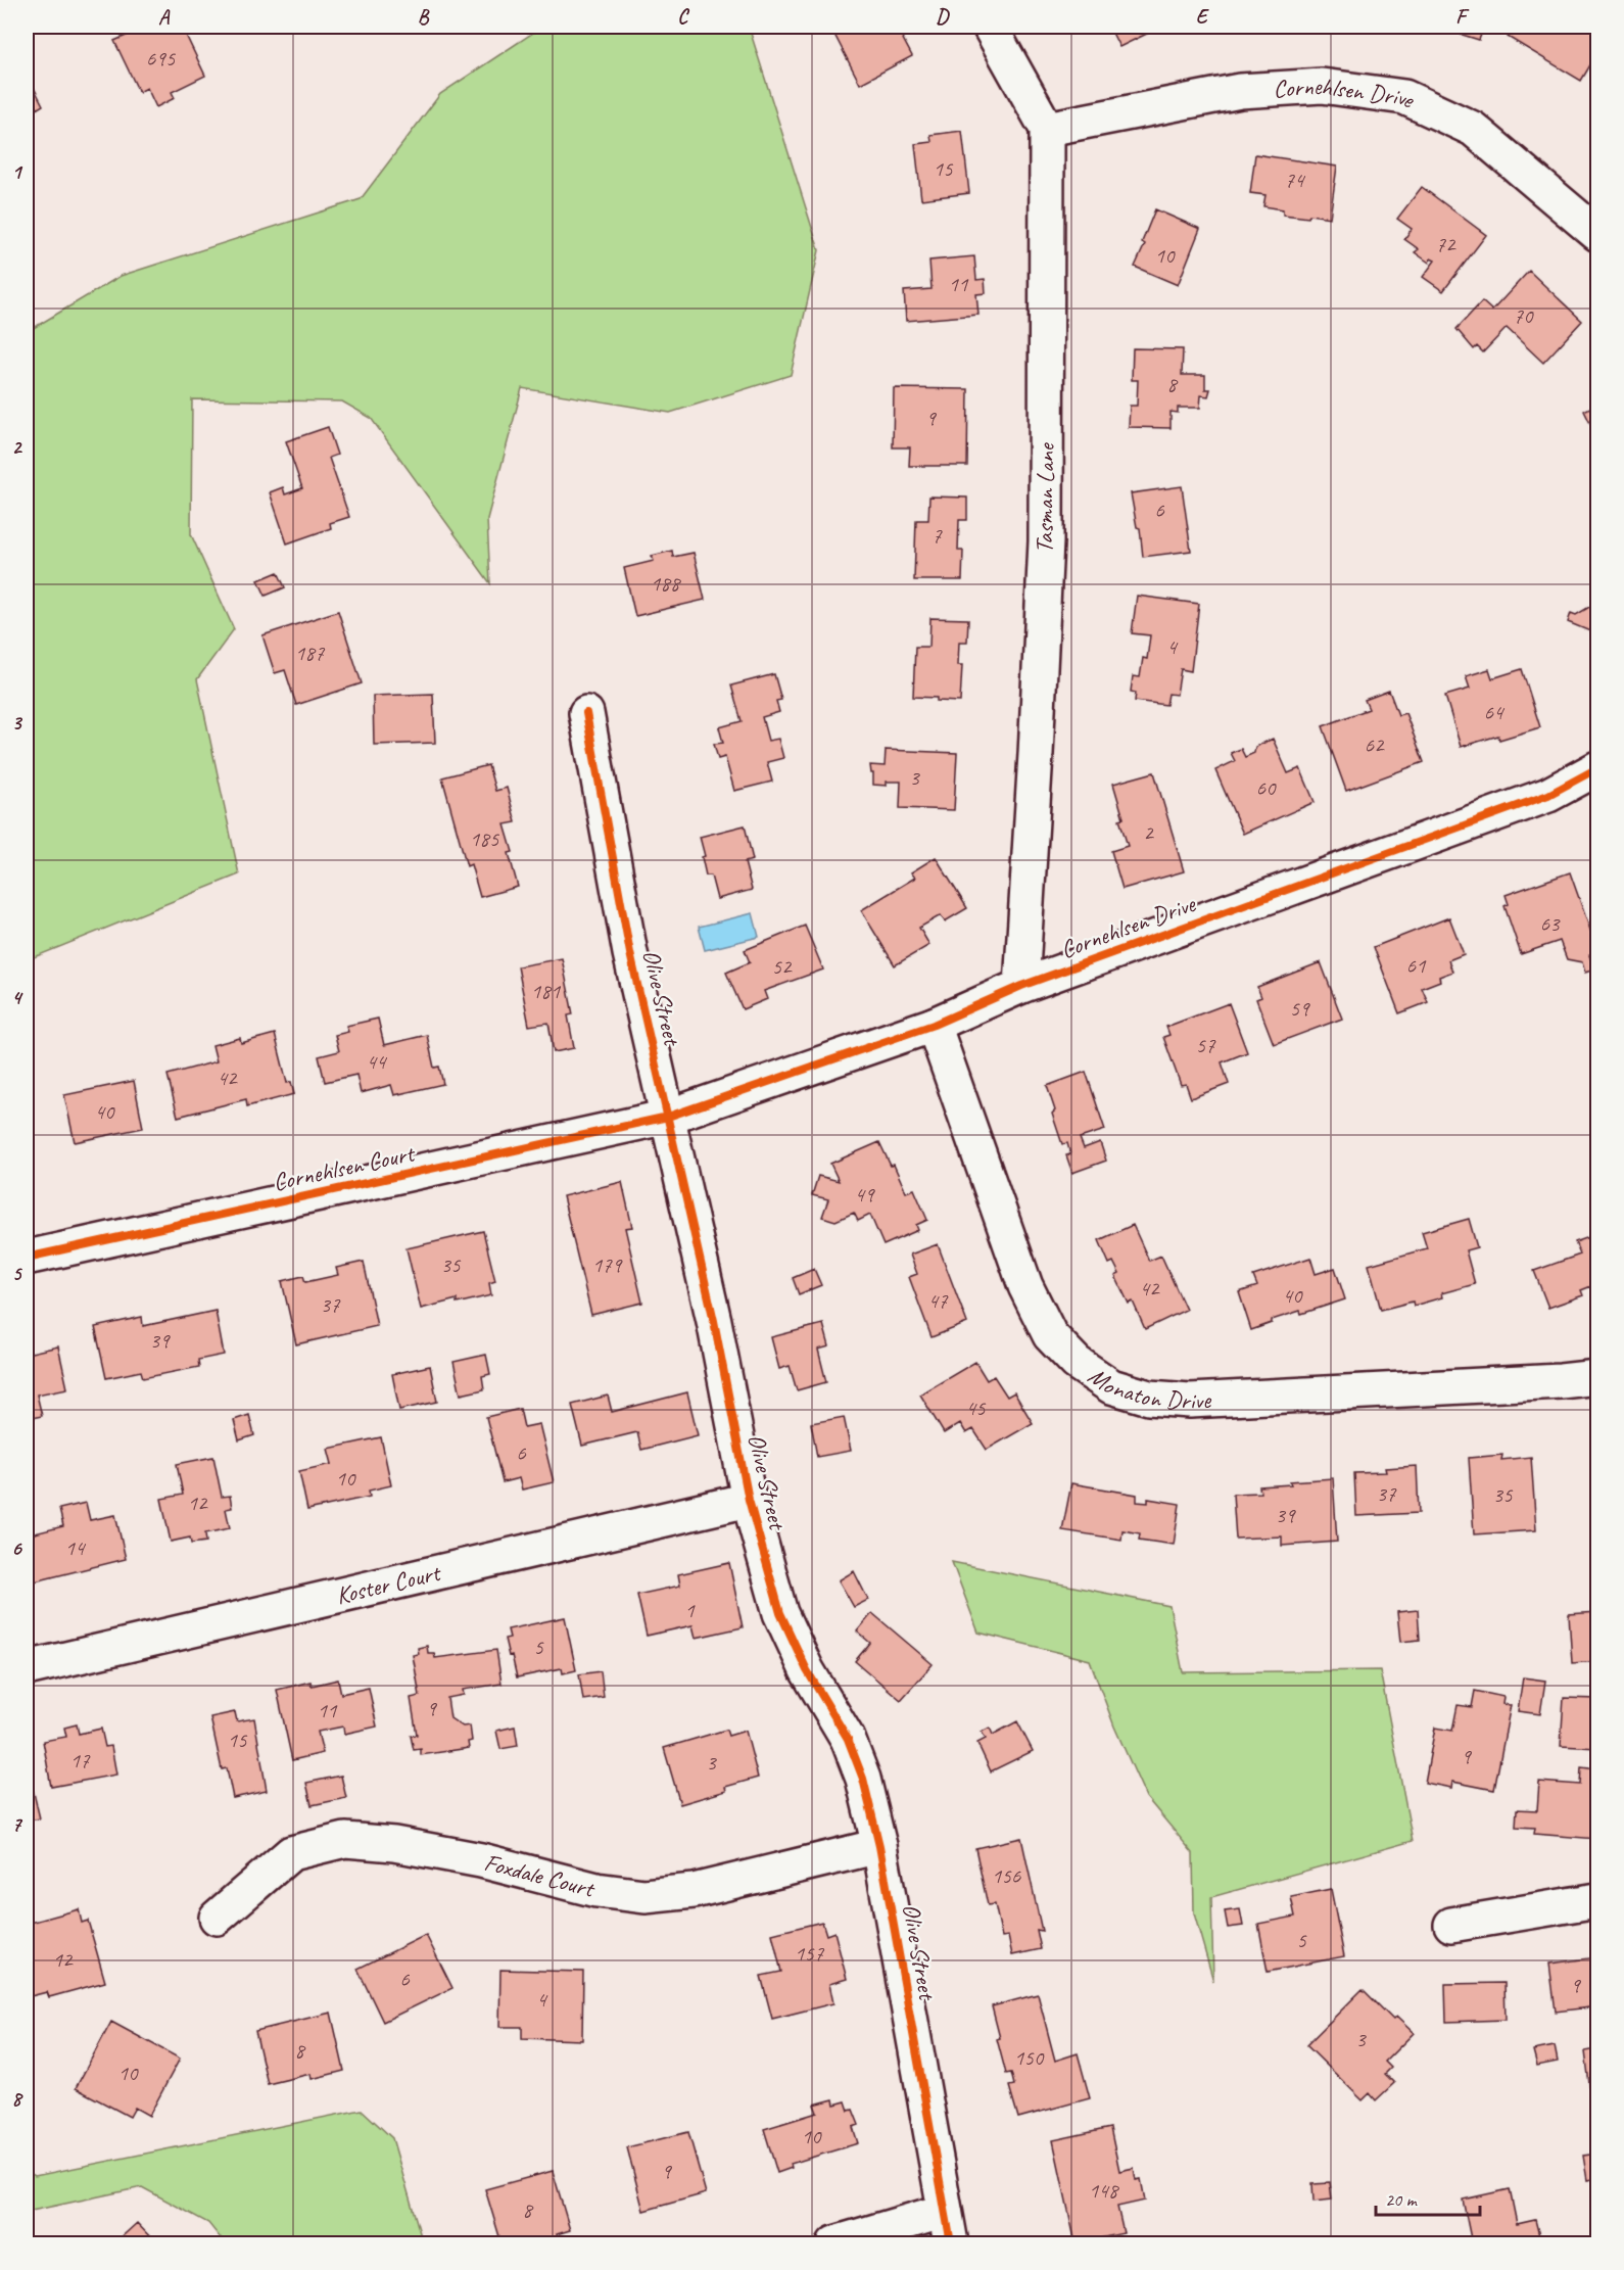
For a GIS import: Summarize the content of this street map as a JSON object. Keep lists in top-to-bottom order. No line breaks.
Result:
{"streets":{"street":["Cornehlsen Drive","Tasman Lane","Olive Street","Cornehlsen Court","Monaton Drive","Koster Court","Foxdale Court"]},"crossings":[["Cornehlsen Drive","Tasman Lane"],["Cornehlsen Drive","Olive Street"],["Cornehlsen Drive","Cornehlsen Court"],["Cornehlsen Drive","Monaton Drive"],["Olive Street","Cornehlsen Court"],["Olive Street","Koster Court"],["Olive Street","Foxdale Court"]],"house_numbers":["695","15","74","72","10","11","70","8","9","6","7","188","4","187","64","62","3","60","2","185","63","61","52","181","59","57","44","42","40","49","35","179","42","40","47","37","39","45","6","10","37","35","12","39","14","1","5","9","11","15","9","17","3","156","5","157","12","6","9","4","3","8","150","10","10","9","148","8"],"scale_bar":"20 m","grid":{"columns":["A","B","C","D","E","F"],"rows":["1","2","3","4","5","6","7","8"]}}
